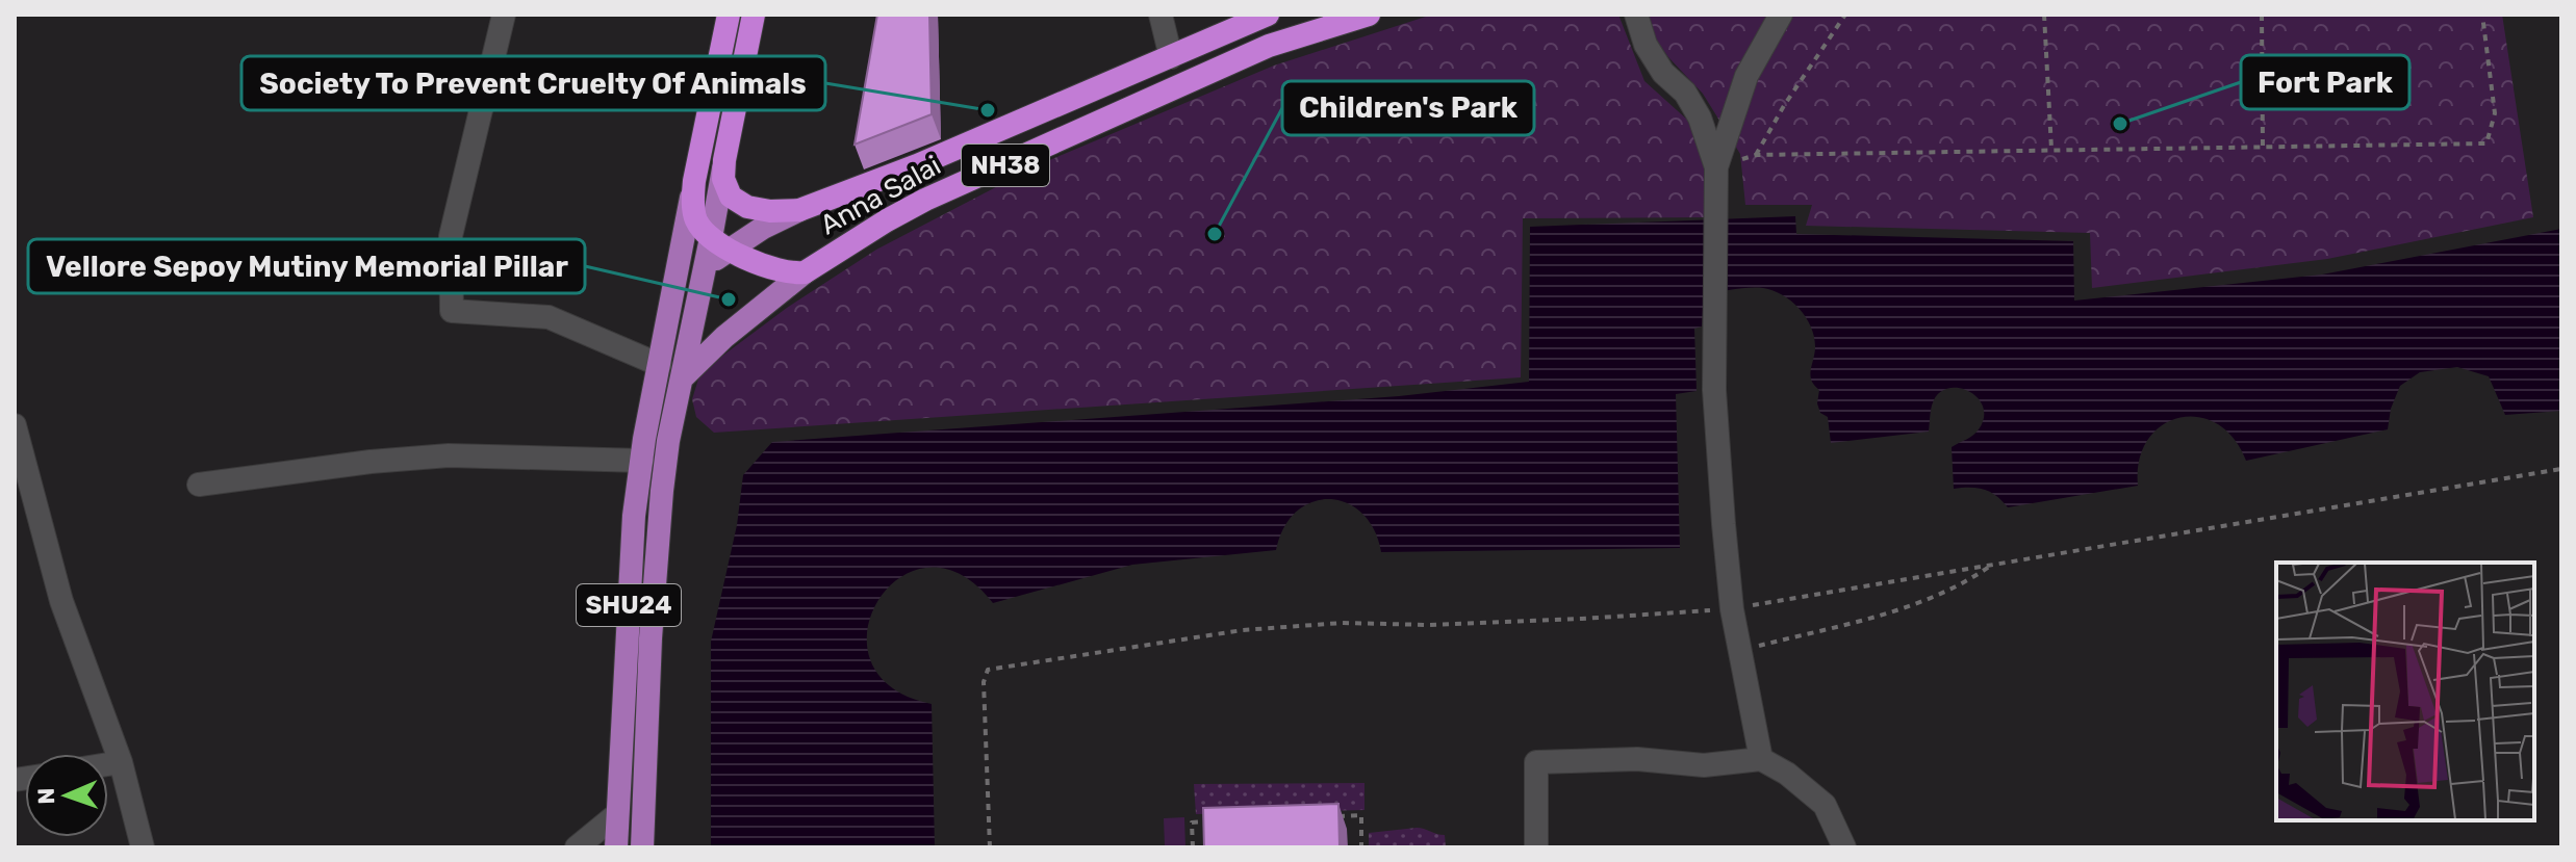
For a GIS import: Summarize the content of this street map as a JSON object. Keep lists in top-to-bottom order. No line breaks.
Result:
{"streets":{"highway":["NH38","Anna Salai"],"main road":["SHU24"]},"crossings":[["NH38","Anna Salai"]],"places":["Society To Prevent Cruelty Of Animals","Fort Park","Children's Park","Vellore Sepoy Mutiny Memorial Pillar"],"north":"left"}
